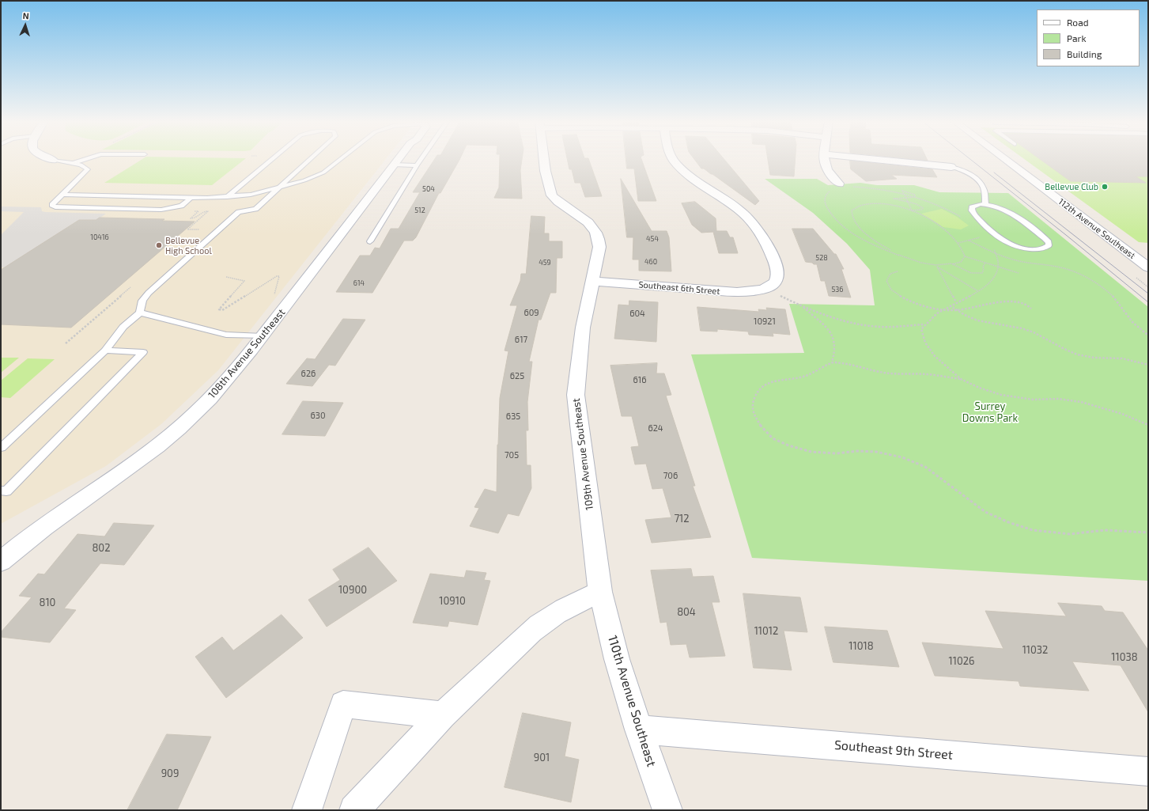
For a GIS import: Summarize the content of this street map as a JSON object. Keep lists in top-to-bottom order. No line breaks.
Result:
{"streets":{"street":["112th Avenue Southeast","Southeast 6th Street","108th Avenue Southeast","109th Avenue Southeast","110th Avenue Southeast","Southeast 9th Street"]},"crossings":[["Southeast 6th Street","109th Avenue Southeast"],["109th Avenue Southeast","110th Avenue Southeast"],["110th Avenue Southeast","Southeast 9th Street"]],"parks":["Surrey Downs Park"],"places":["Bellevue Club","Bellevue High School"],"house_numbers":["504","512","10416","454","528","460","459","614","536","609","604","10921","617","626","625","616","630","635","624","705","706","712","802","10900","10910","810","804","11012","11018","11032","11038","11026","901","909"],"legend":["Road","Park","Building"],"north":"top"}
